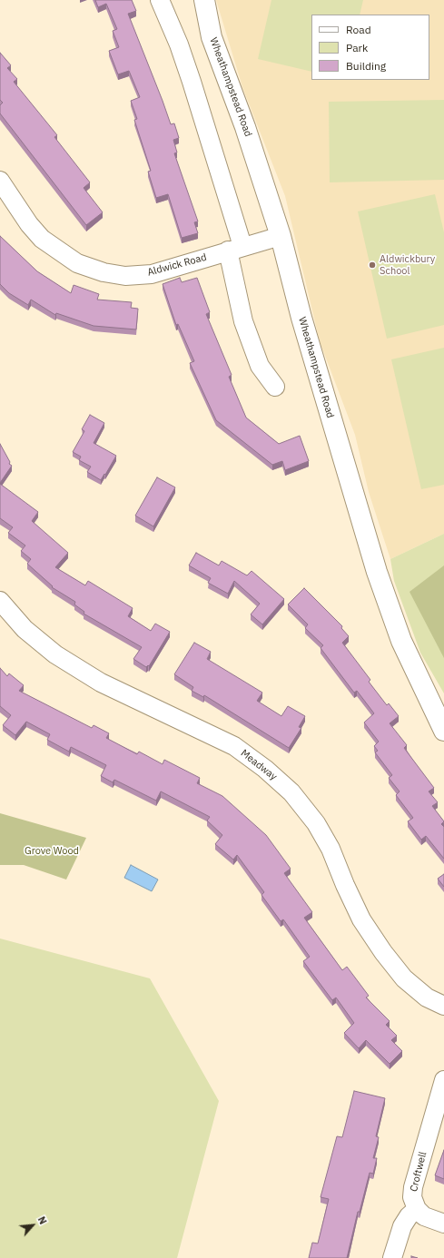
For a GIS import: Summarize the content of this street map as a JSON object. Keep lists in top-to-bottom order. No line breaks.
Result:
{"streets":{"street":["Wheathampstead Road","Aldwick Road","Meadway","Croftwell"]},"crossings":[["Wheathampstead Road","Aldwick Road"]],"parks":["Grove Wood"],"places":["Aldwickbury School"],"legend":["Road","Park","Building"],"north":"top right"}
